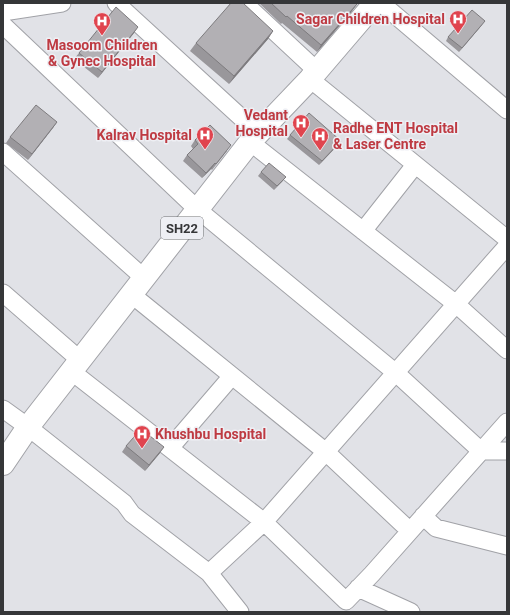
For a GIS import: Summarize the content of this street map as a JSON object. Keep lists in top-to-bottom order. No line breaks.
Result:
{"streets":{"main road":["SH22"]},"places":{"hospital":["Sagar Children Hospital","Masoom Children & Gynec Hospital","Vedant Hospital","Kalrav Hospital","Radhe ENT Hospital & Laser Centre","Khushbu Hospital"]}}
